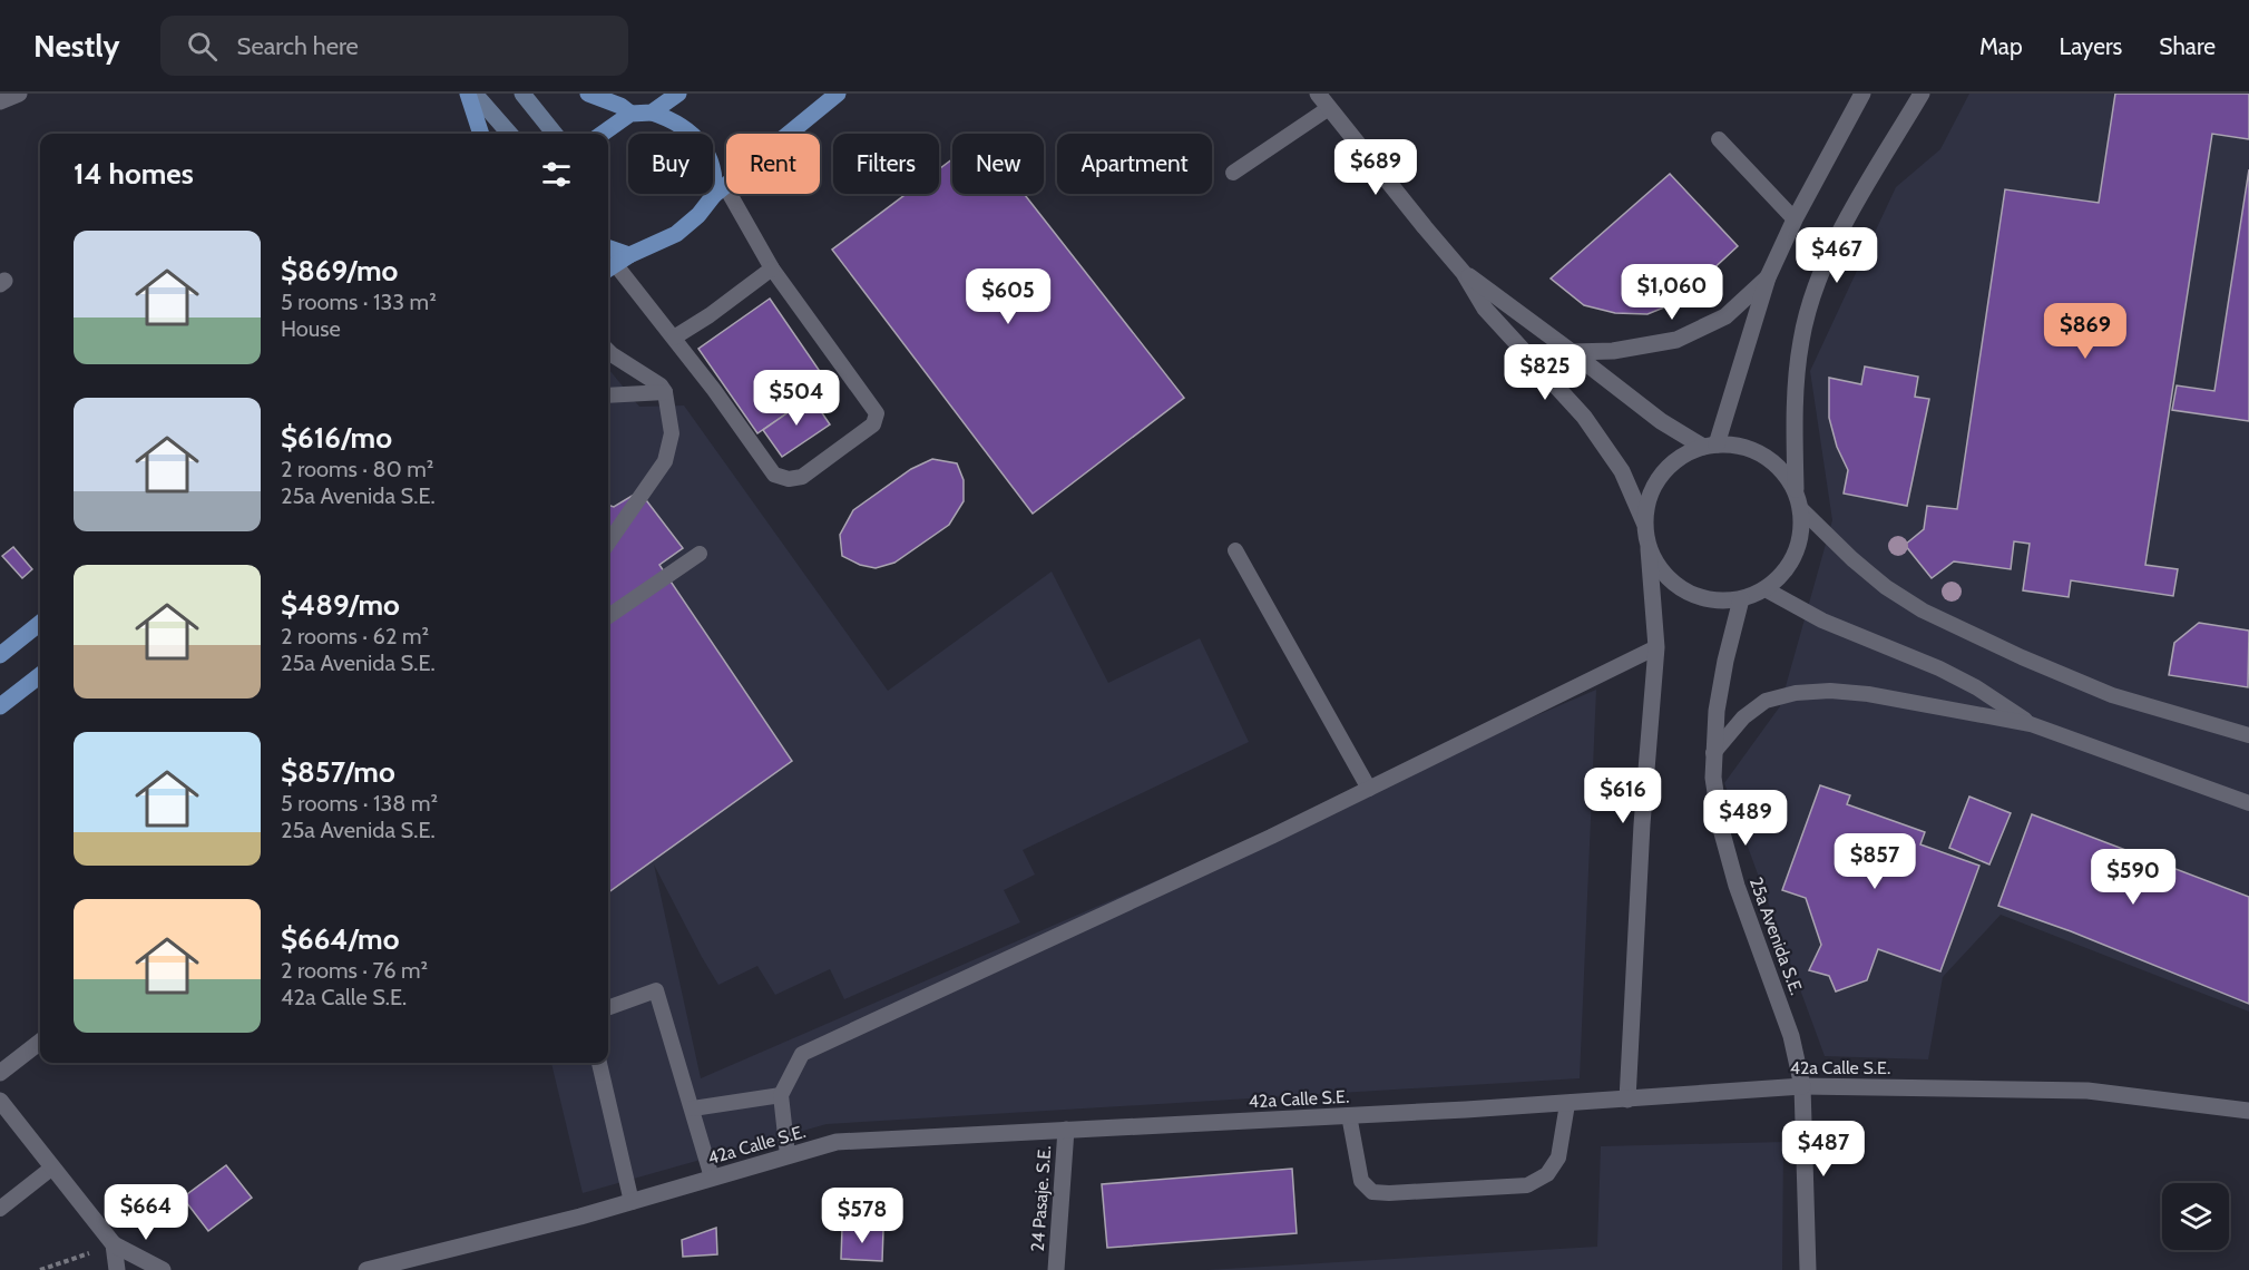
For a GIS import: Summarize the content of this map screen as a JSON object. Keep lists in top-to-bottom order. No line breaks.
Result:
{"streets":{"street":["25a Avenida S.E.","42a Calle S.E.","24 Pasaje. S.E."]},"crossings":[["25a Avenida S.E.","42a Calle S.E."],["42a Calle S.E.","24 Pasaje. S.E."]],"page":{"header":"Nestly","search":"Search here","nav":["Map","Layers","Share"],"chip":["Buy","Rent","Filters","New","Apartment"],"heading":"14 homes","price":["$689","$467","$1,060","$605","$869","$825","$504","$616","$489","$857","$590","$487","$664","$578"],"list":[{"name":"$869/mo","note":"5 rooms · 133 m² · House"},{"name":"$616/mo","note":"2 rooms · 80 m² · 25a Avenida S.E."},{"name":"$489/mo","note":"2 rooms · 62 m² · 25a Avenida S.E."},{"name":"$857/mo","note":"5 rooms · 138 m² · 25a Avenida S.E."},{"name":"$664/mo","note":"2 rooms · 76 m² · 42a Calle S.E."}]}}
